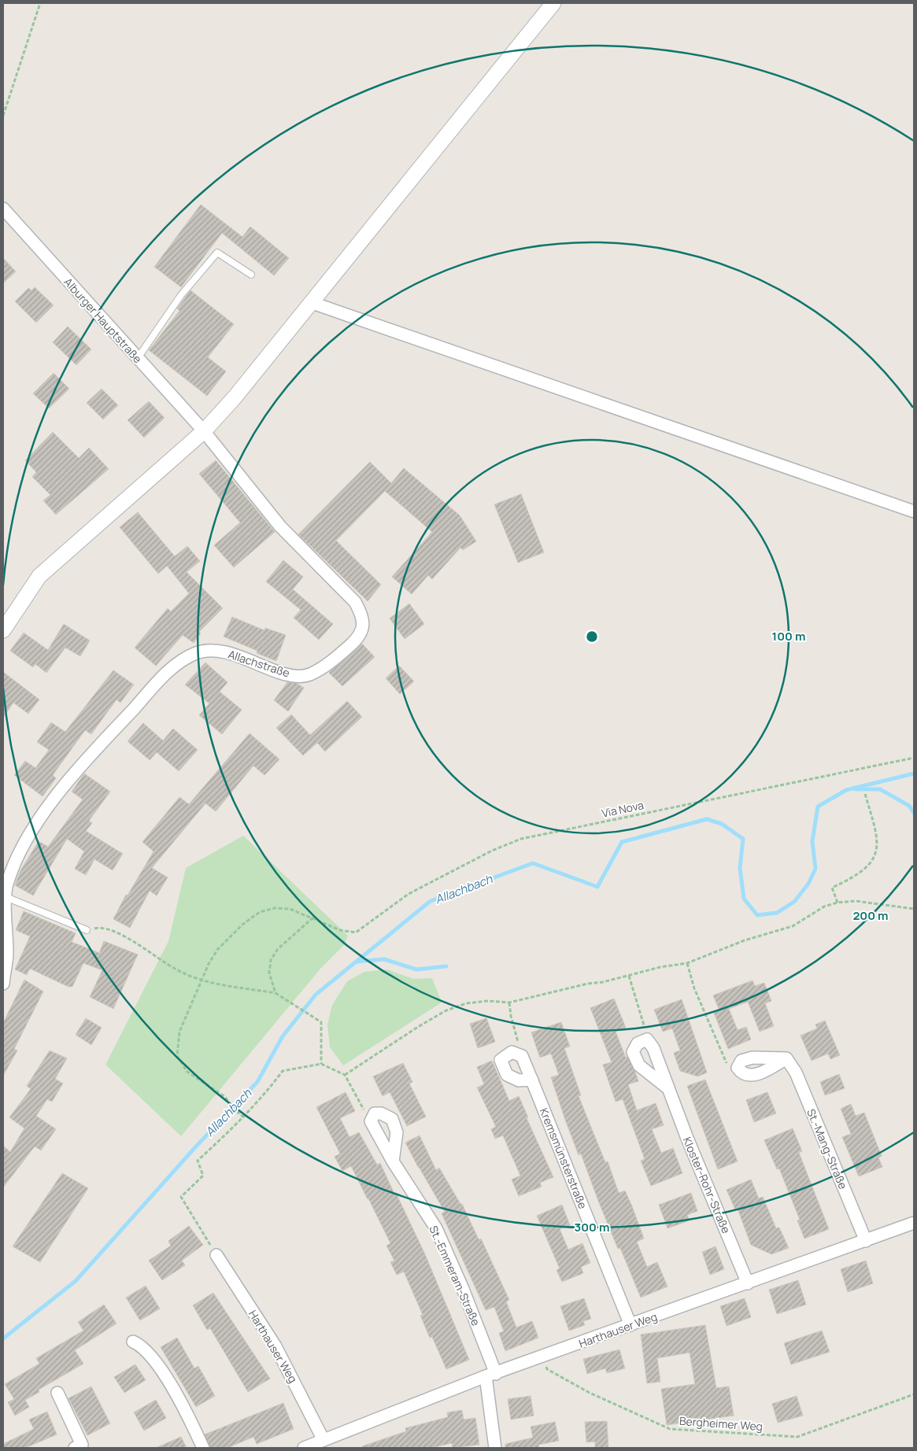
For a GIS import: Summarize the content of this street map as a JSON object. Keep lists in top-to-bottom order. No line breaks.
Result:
{"streets":{"street":["Alburger Hauptstraße","Allachstraße","St.-Mang-Straße","Kremsmünsterstraße","Kloster-Rohr-Straße","St.-Emmeram-Straße","Harthauser Weg"],"path":["Via Nova","Bergheimer Weg"]},"crossings":[["Alburger Hauptstraße","Allachstraße"],["St.-Mang-Straße","Harthauser Weg"],["Kremsmünsterstraße","Harthauser Weg"],["Kloster-Rohr-Straße","Harthauser Weg"],["St.-Emmeram-Straße","Harthauser Weg"],["Harthauser Weg","Bergheimer Weg"]],"water":["Allachbach"],"rings":["100 m","200 m","300 m"]}
